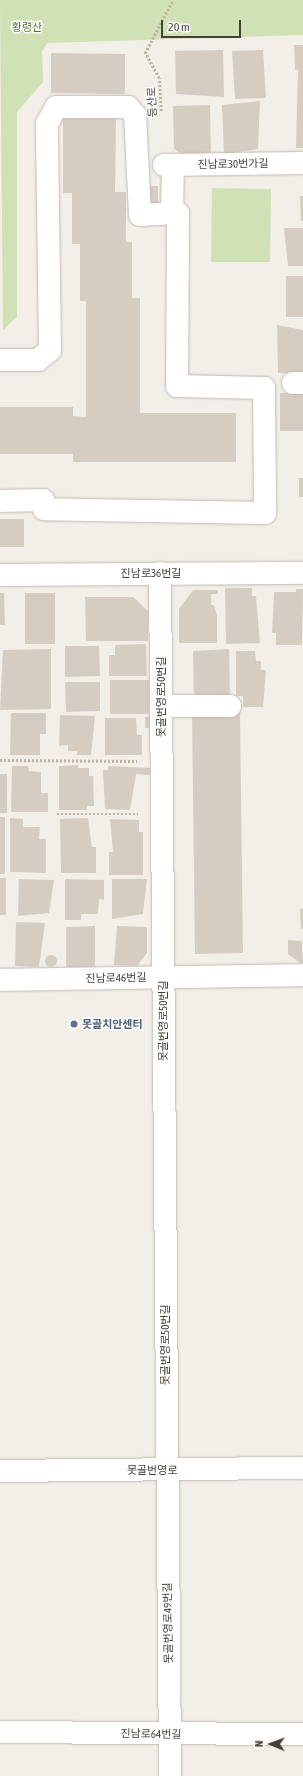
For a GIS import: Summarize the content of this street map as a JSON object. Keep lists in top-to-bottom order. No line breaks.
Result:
{"streets":{"street":["진남로30번가길","진남로36번길","못골번영로50번길","진남로46번길","못골번영로","못골번영로49번길","진남로64번길"],"path":["등산로"]},"crossings":[["진남로36번길","못골번영로50번길"],["못골번영로50번길","진남로46번길"],["못골번영로50번길","못골번영로"],["못골번영로50번길","못골번영로49번길"],["못골번영로","못골번영로49번길"],["못골번영로49번길","진남로64번길"]],"parks":["황령산"],"places":["못골치안센터"],"scale_bar":"20 m","north":"left"}
